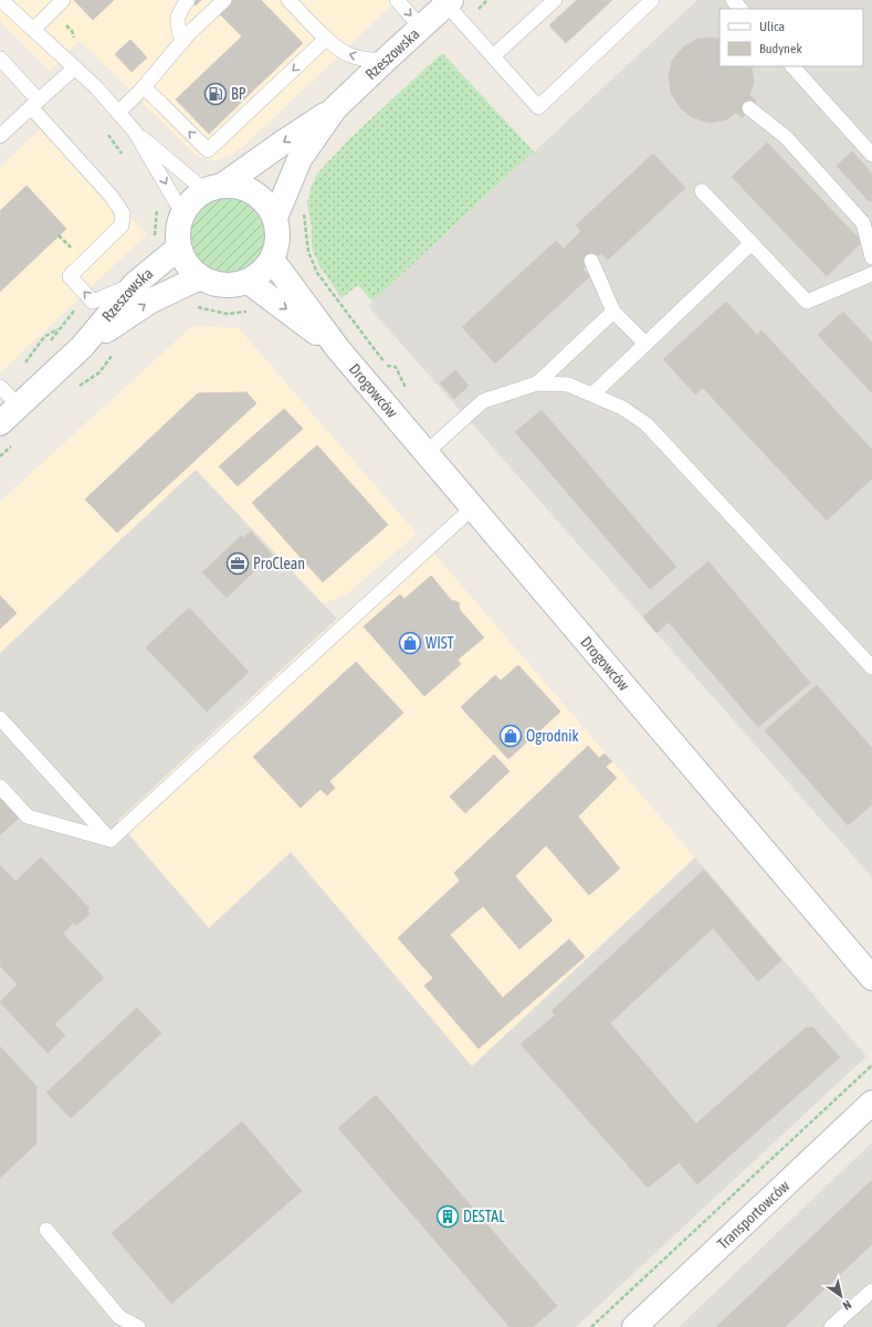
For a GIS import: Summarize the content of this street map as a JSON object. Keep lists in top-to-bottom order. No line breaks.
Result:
{"streets":{"street":["Rzeszowska","Drogowców","Transportowców"]},"crossings":[["Rzeszowska","Drogowców"]],"places":{"fuel station":["BP"],"office":["ProClean"],"shop":["WIST","Ogrodnik"],"building":["DESTAL"]},"legend":["Ulica","Budynek"],"north":"bottom right"}
